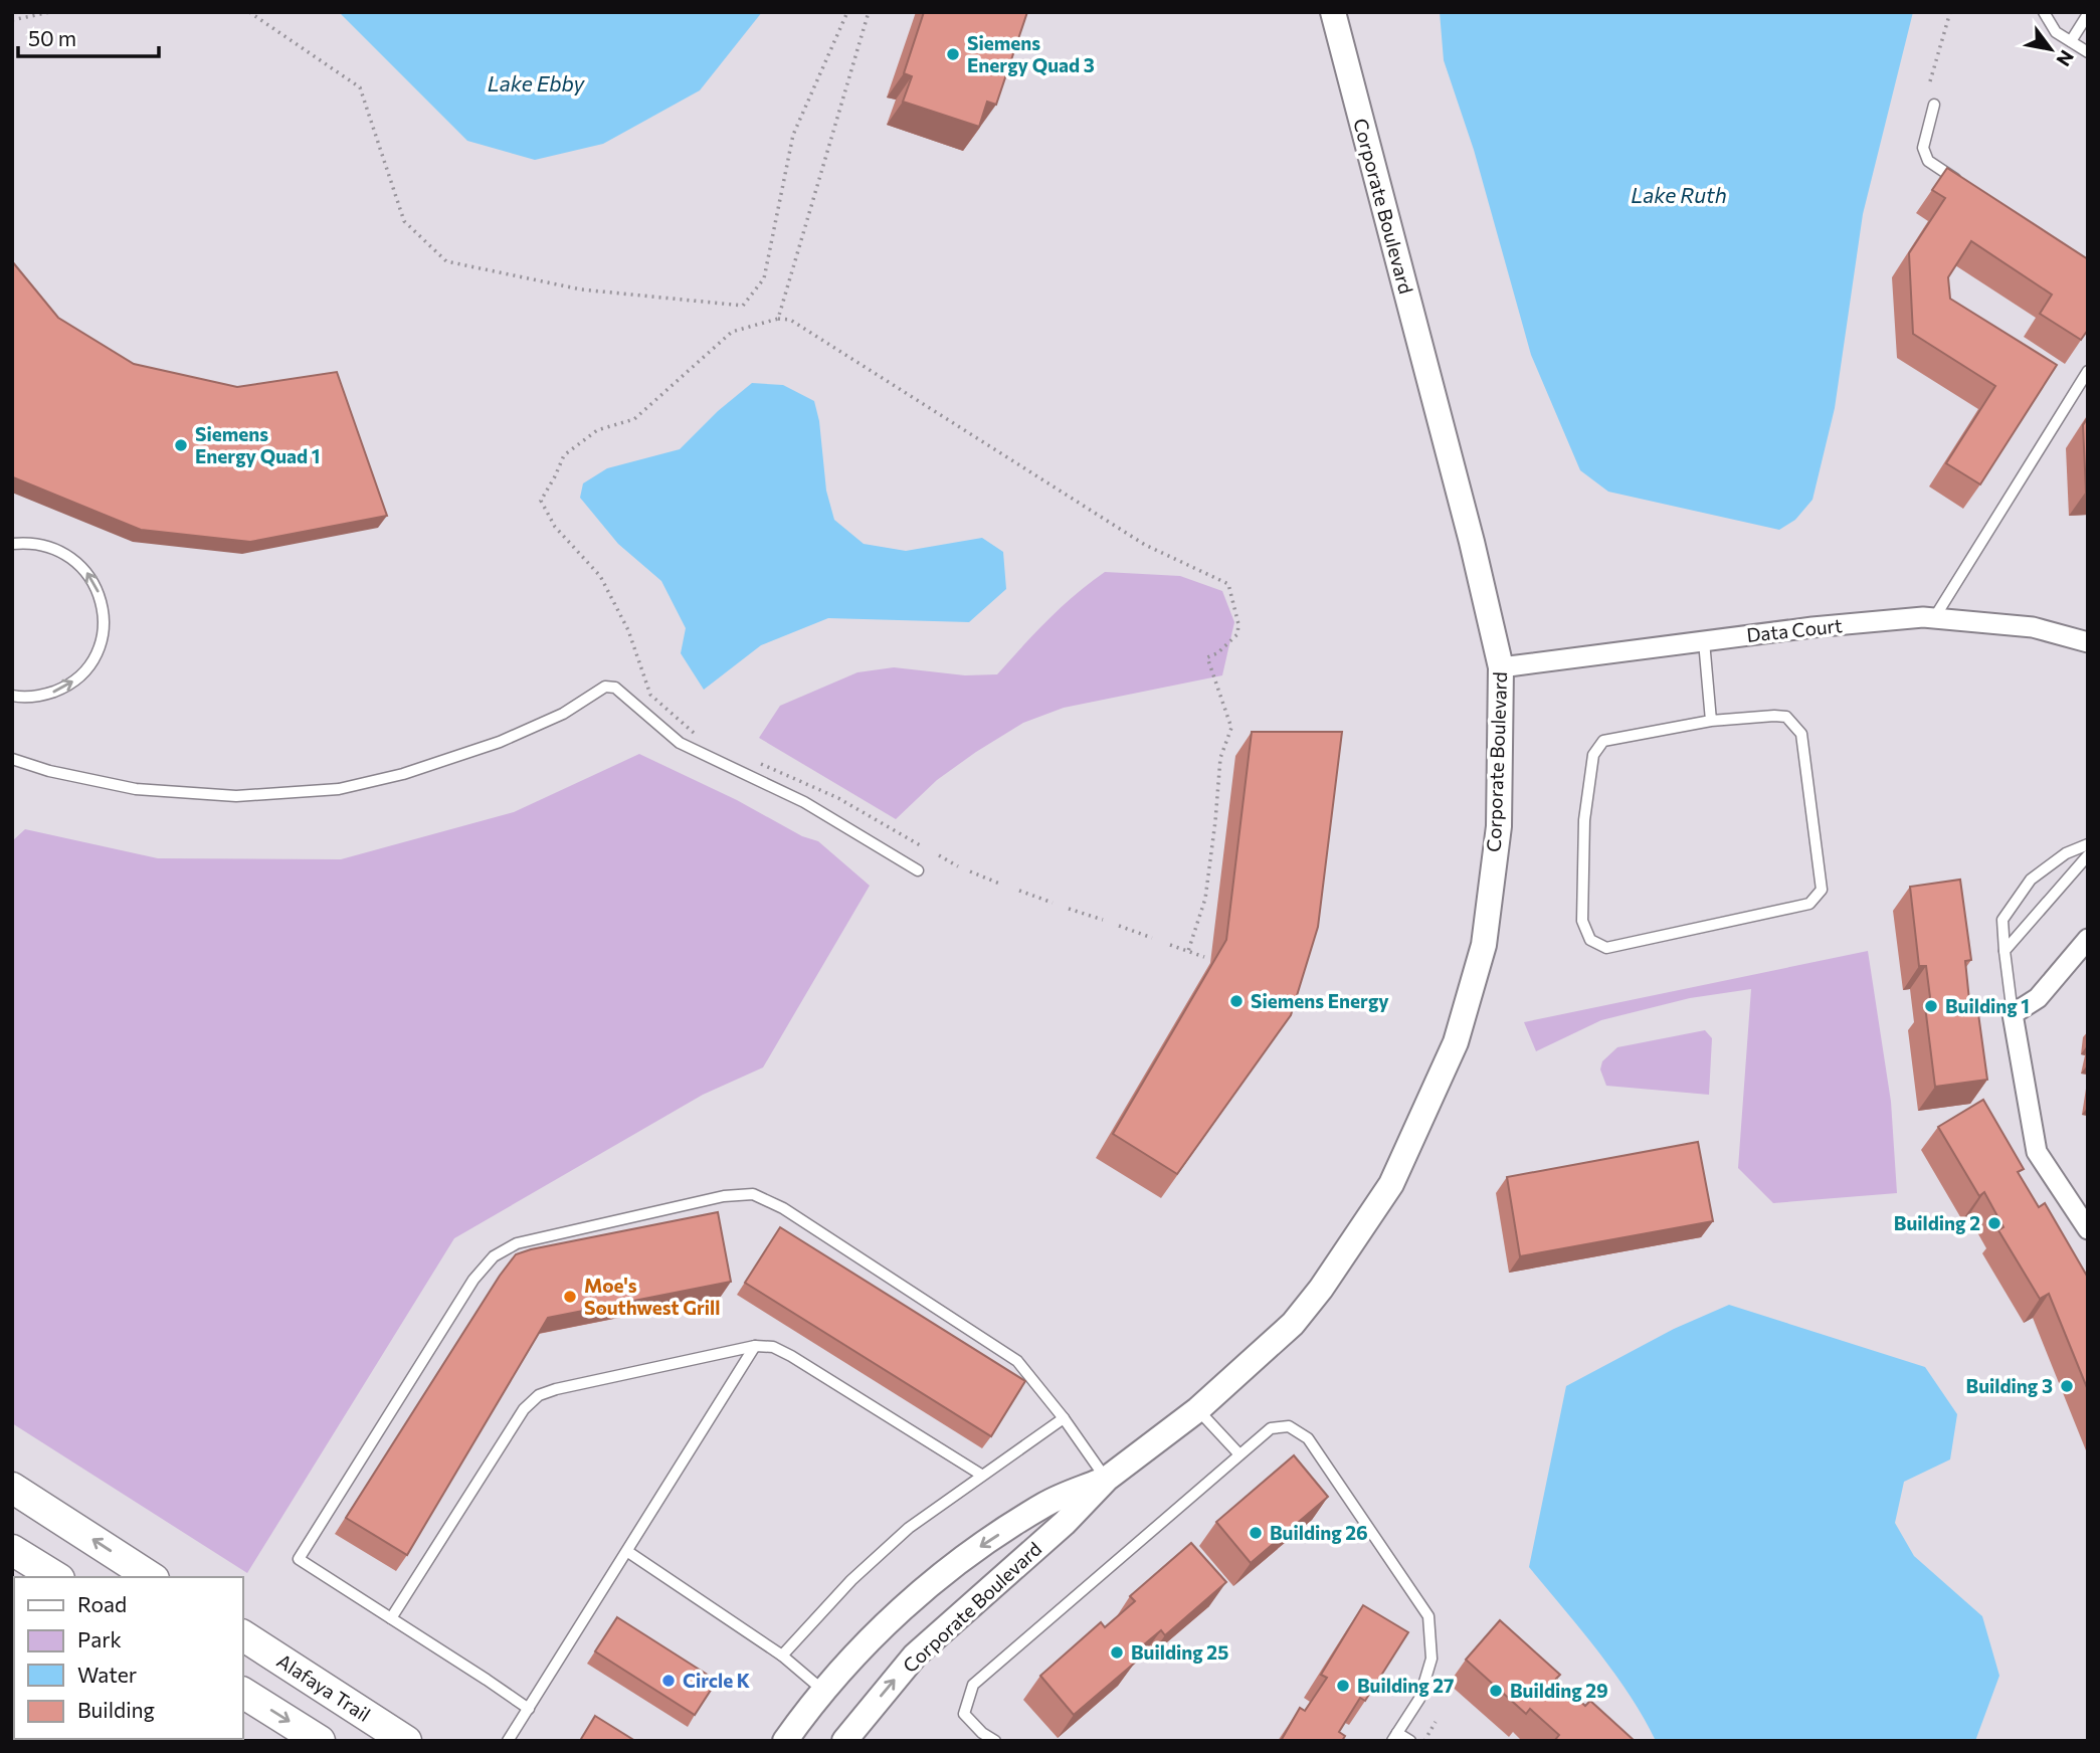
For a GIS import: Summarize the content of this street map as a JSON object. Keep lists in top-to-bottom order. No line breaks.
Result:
{"streets":{"main road":["Alafaya Trail"],"street":["Corporate Boulevard","Data Court"]},"crossings":[["Corporate Boulevard","Data Court"]],"water":["Lake Ebby","Lake Ruth"],"places":["Siemens Energy Quad 3","Siemens Energy Quad 1","Siemens Energy","Building 1","Building 2","Moe's Southwest Grill","Building 3","Building 26","Building 25","Circle K","Building 27","Building 29"],"legend":["Road","Park","Water","Building"],"scale_bar":"50 m","north":"bottom right"}
